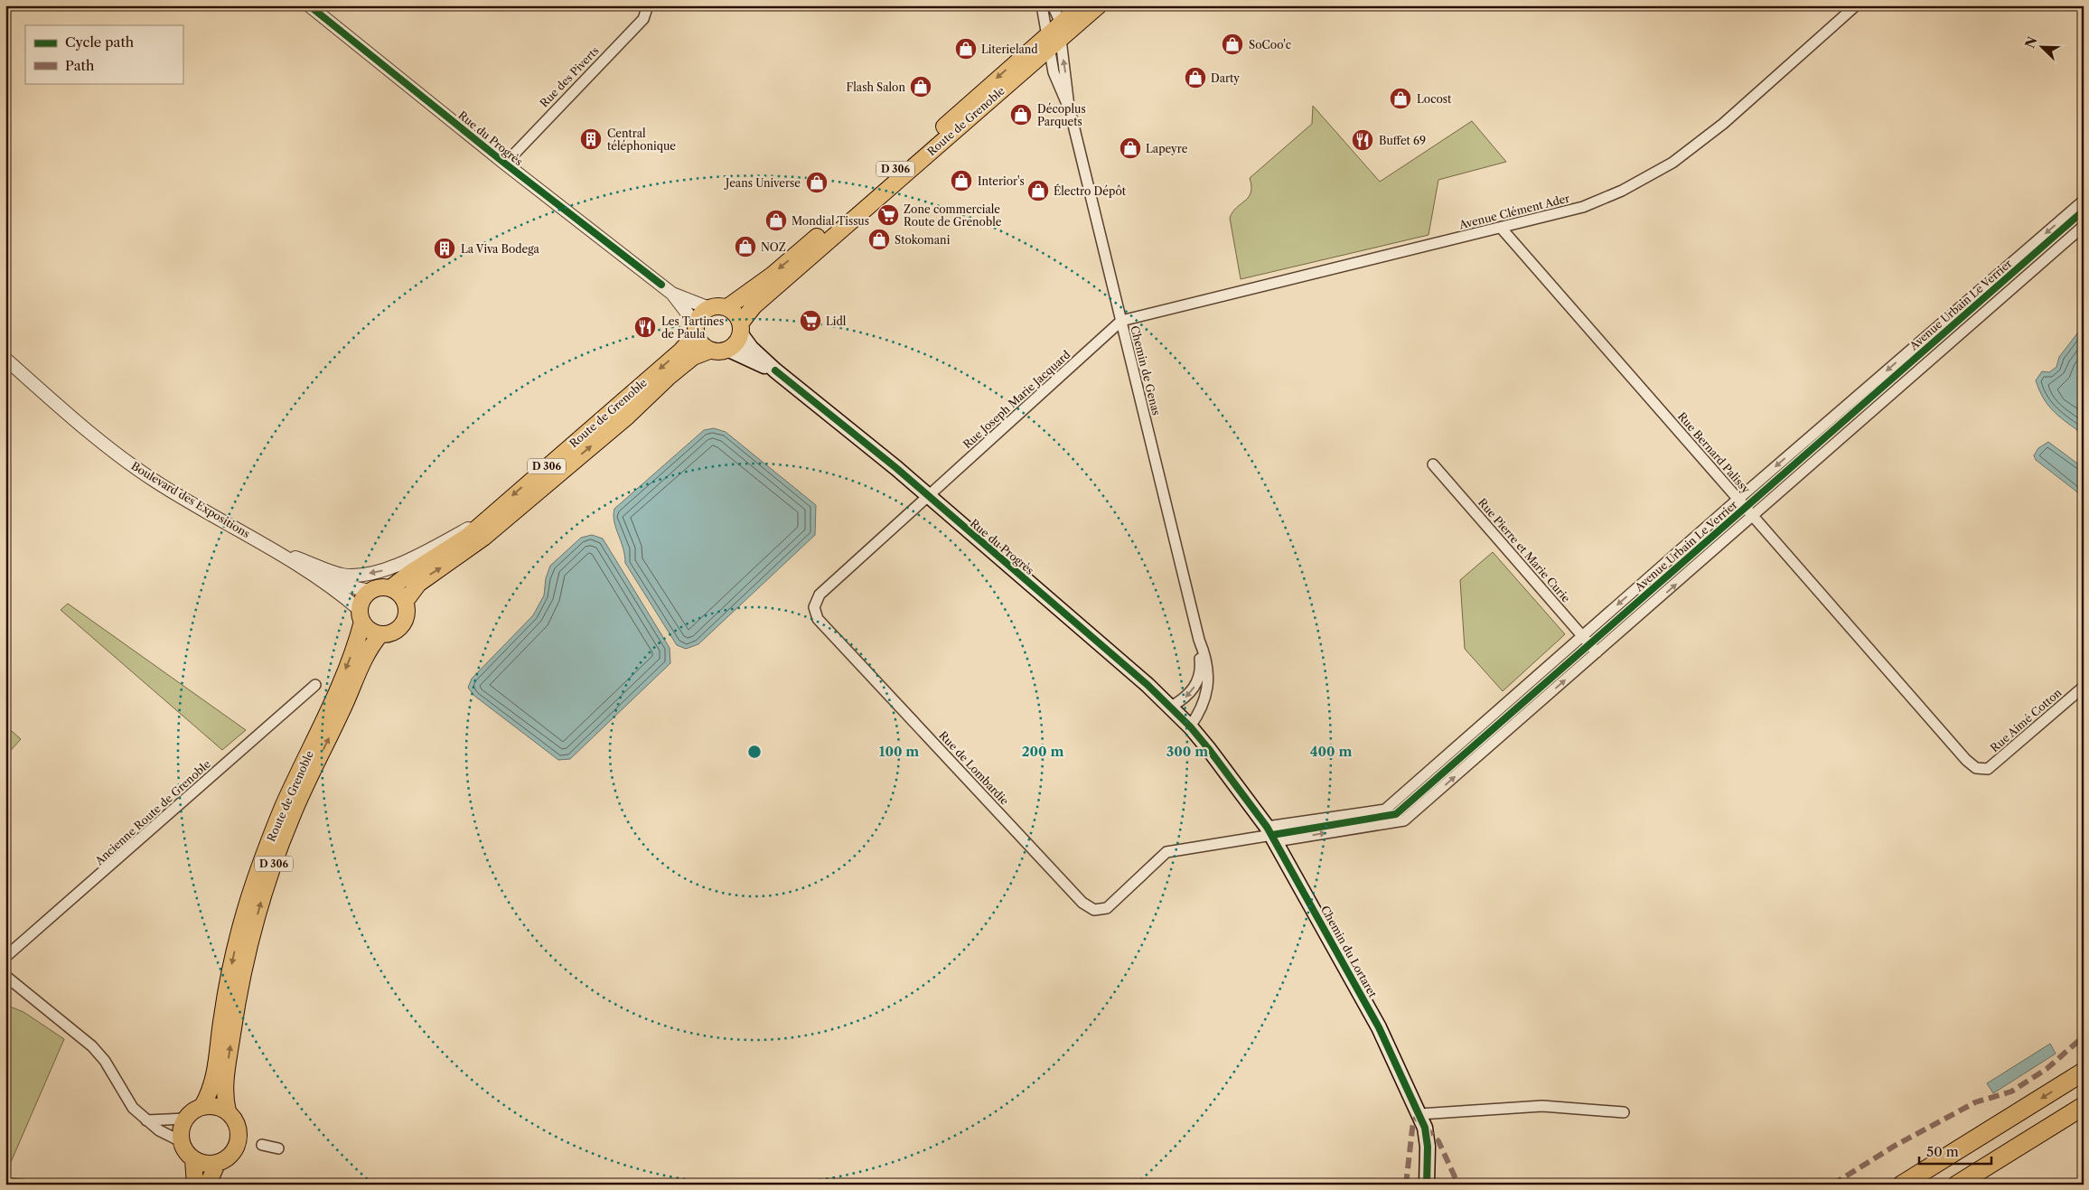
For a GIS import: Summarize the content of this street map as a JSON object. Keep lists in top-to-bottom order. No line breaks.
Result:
{"streets":{"main road":["Route de Grenoble","Rue du Progrès","D 306","Chemin du Lortaret"],"street":["Rue des Piverts","Avenue Clément Ader","Avenue Urbain Le Verrier","Chemin de Genas","Rue Joseph Marie Jacquard","Rue Bernard Palissy","Boulevard des Expositions","Rue Pierre et Marie Curie","Rue Aimé Cotton","Rue de Lombardie","Ancienne Route de Grenoble"]},"crossings":[["Rue des Piverts","Rue du Progrès"],["Route de Grenoble","Rue du Progrès"],["Route de Grenoble","Chemin de Genas"],["Route de Grenoble","Boulevard des Expositions"],["Rue du Progrès","Chemin de Genas"],["Rue du Progrès","Rue Joseph Marie Jacquard"],["Rue du Progrès","Rue de Lombardie"],["Rue du Progrès","Chemin du Lortaret"],["Avenue Clément Ader","Chemin de Genas"],["Avenue Clément Ader","Rue Joseph Marie Jacquard"],["Avenue Clément Ader","Rue Bernard Palissy"],["Avenue Urbain Le Verrier","Rue Bernard Palissy"],["Avenue Urbain Le Verrier","Rue Pierre et Marie Curie"],["Avenue Urbain Le Verrier","Rue de Lombardie"],["Avenue Urbain Le Verrier","Chemin du Lortaret"],["Chemin de Genas","Rue Joseph Marie Jacquard"],["Rue Joseph Marie Jacquard","Rue de Lombardie"],["Rue Bernard Palissy","Rue Aimé Cotton"],["Rue de Lombardie","Chemin du Lortaret"]],"places":{"shop":["SoCoo'c","Literieland","Darty","Flash Salon","Locost","Décoplus Parquets","Lapeyre","Interior's","Jeans Universe","Électro Dépôt","Mondial Tissus","Stokomani","NOZ"],"building":["Central téléphonique","La Viva Bodega"],"restaurant":["Buffet 69","Les Tartines de Paula"],"supermarket":["Zone commerciale Route de Grenoble","Lidl"]},"legend":["Cycle path","Path"],"scale_bar":"50 m","north":"top left","rings":["100 m","200 m","300 m","400 m"]}
